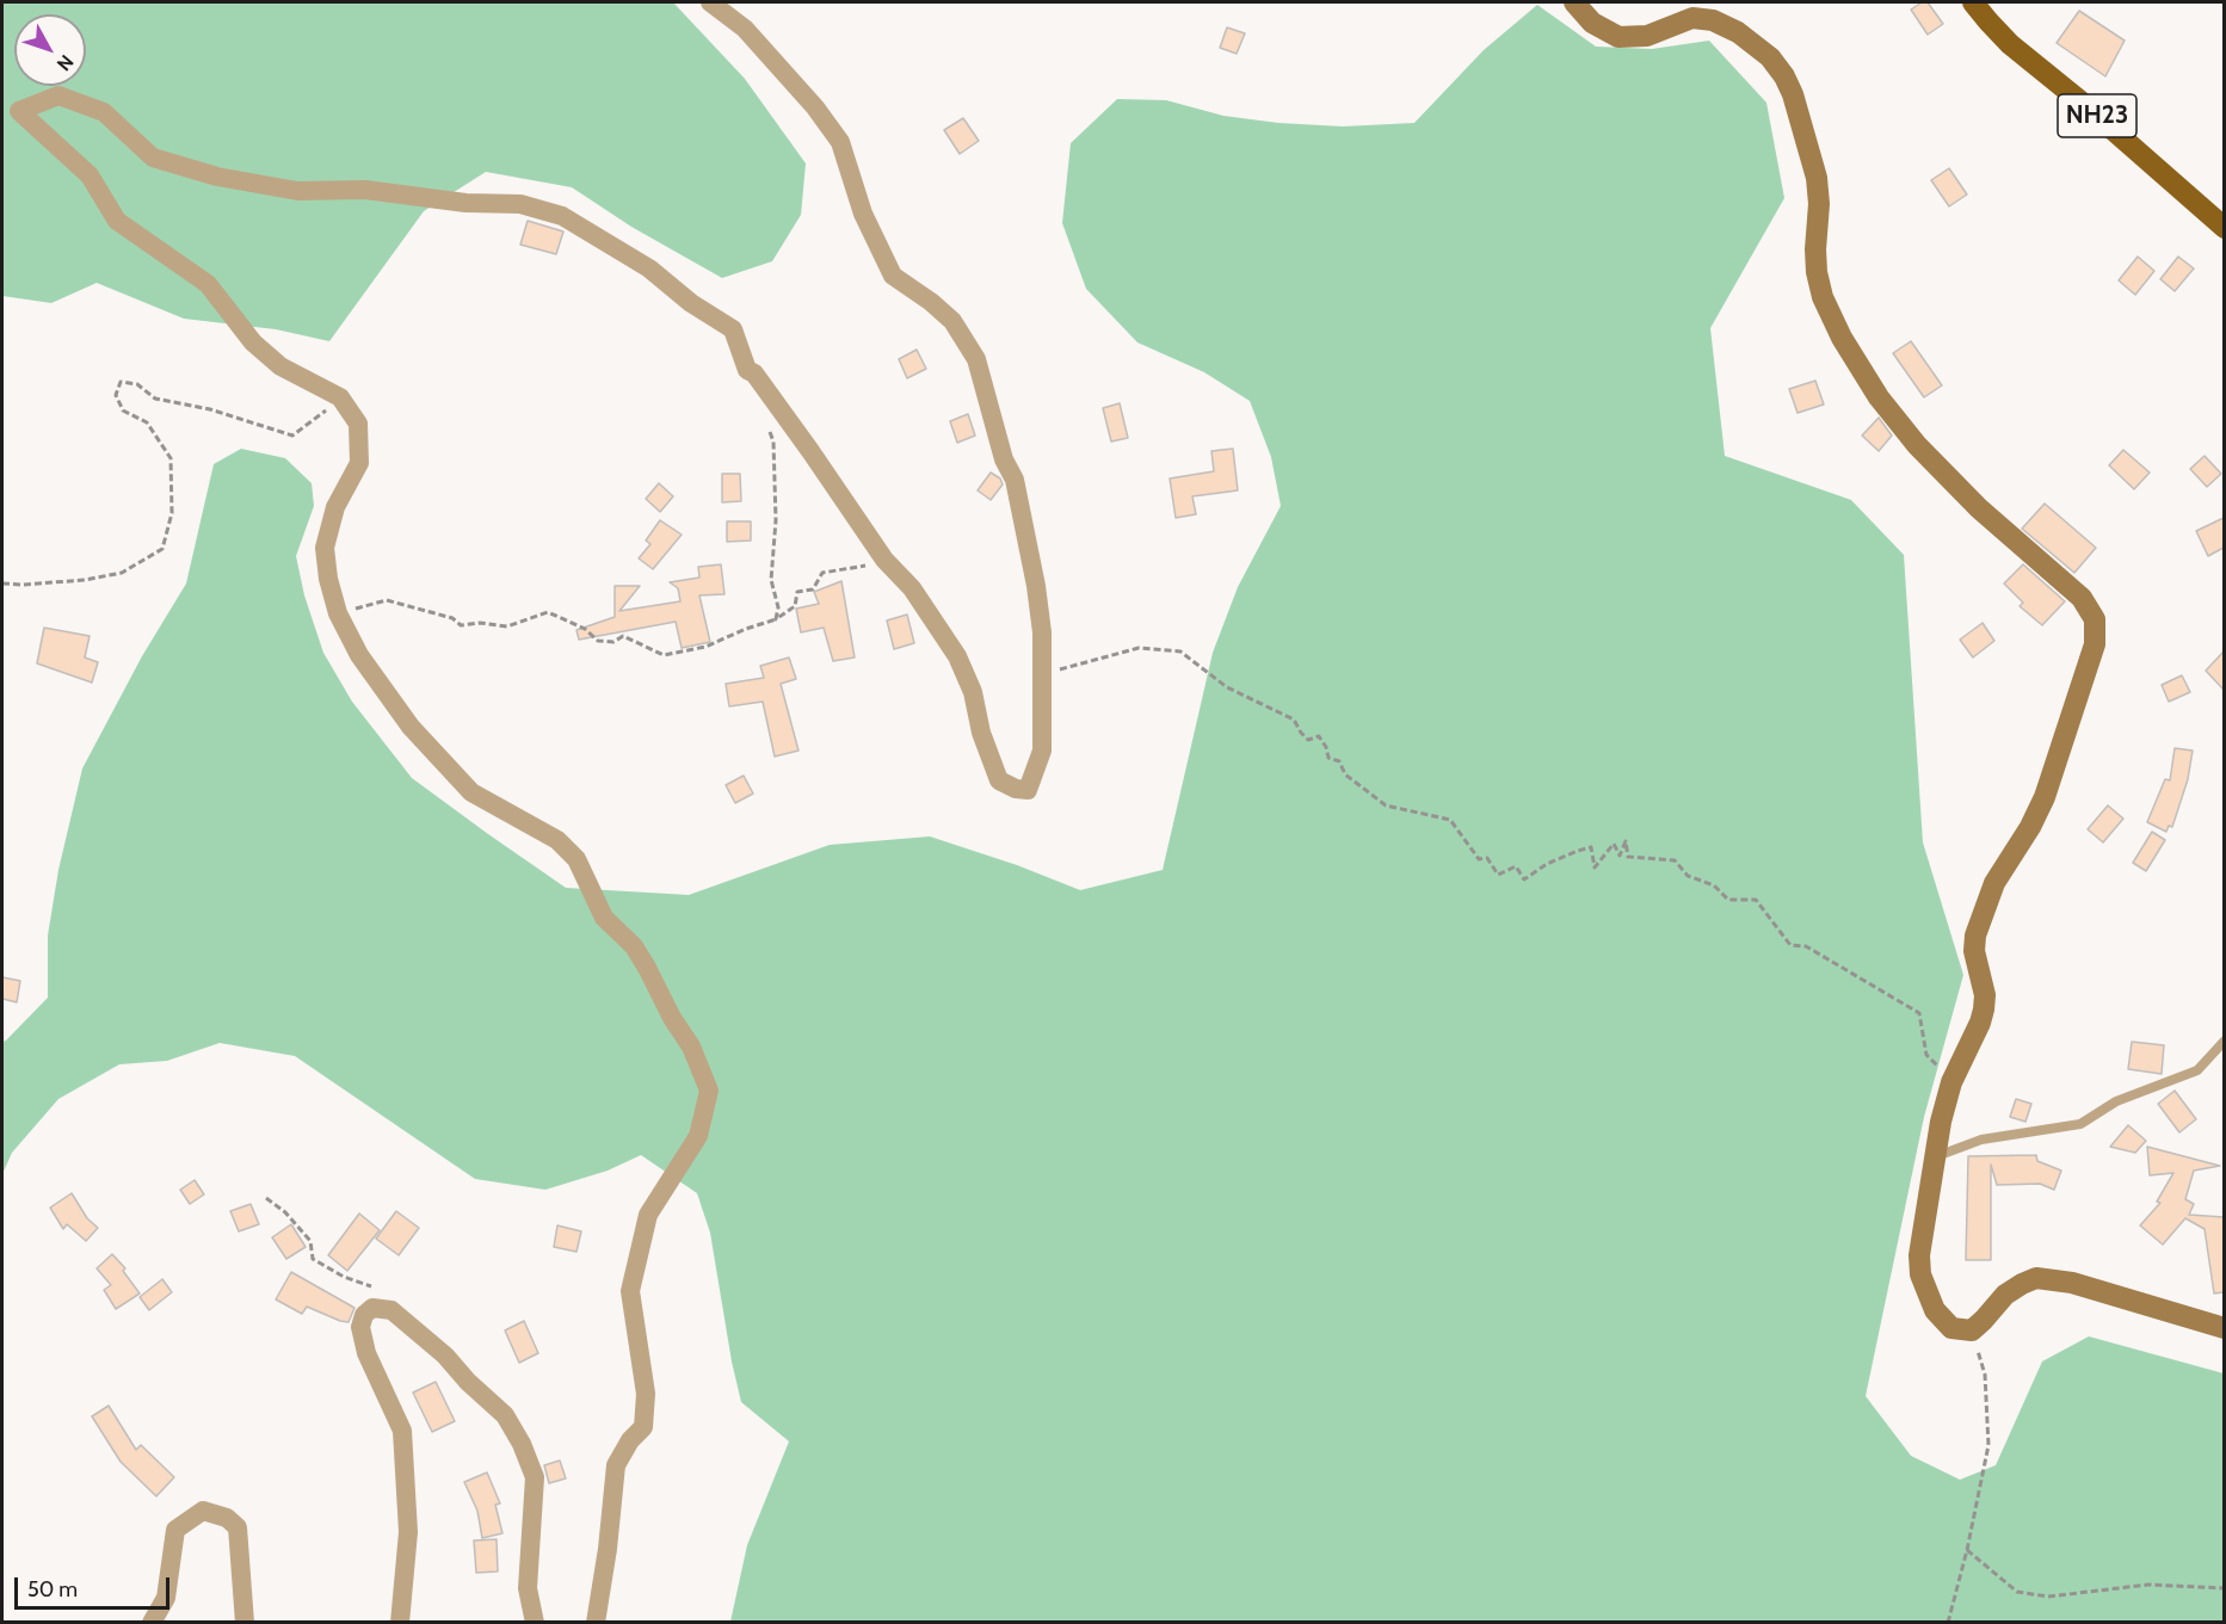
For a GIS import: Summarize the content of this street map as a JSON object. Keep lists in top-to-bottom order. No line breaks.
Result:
{"streets":{"main road":["NH23"]},"scale_bar":"50 m","north":"bottom right"}
